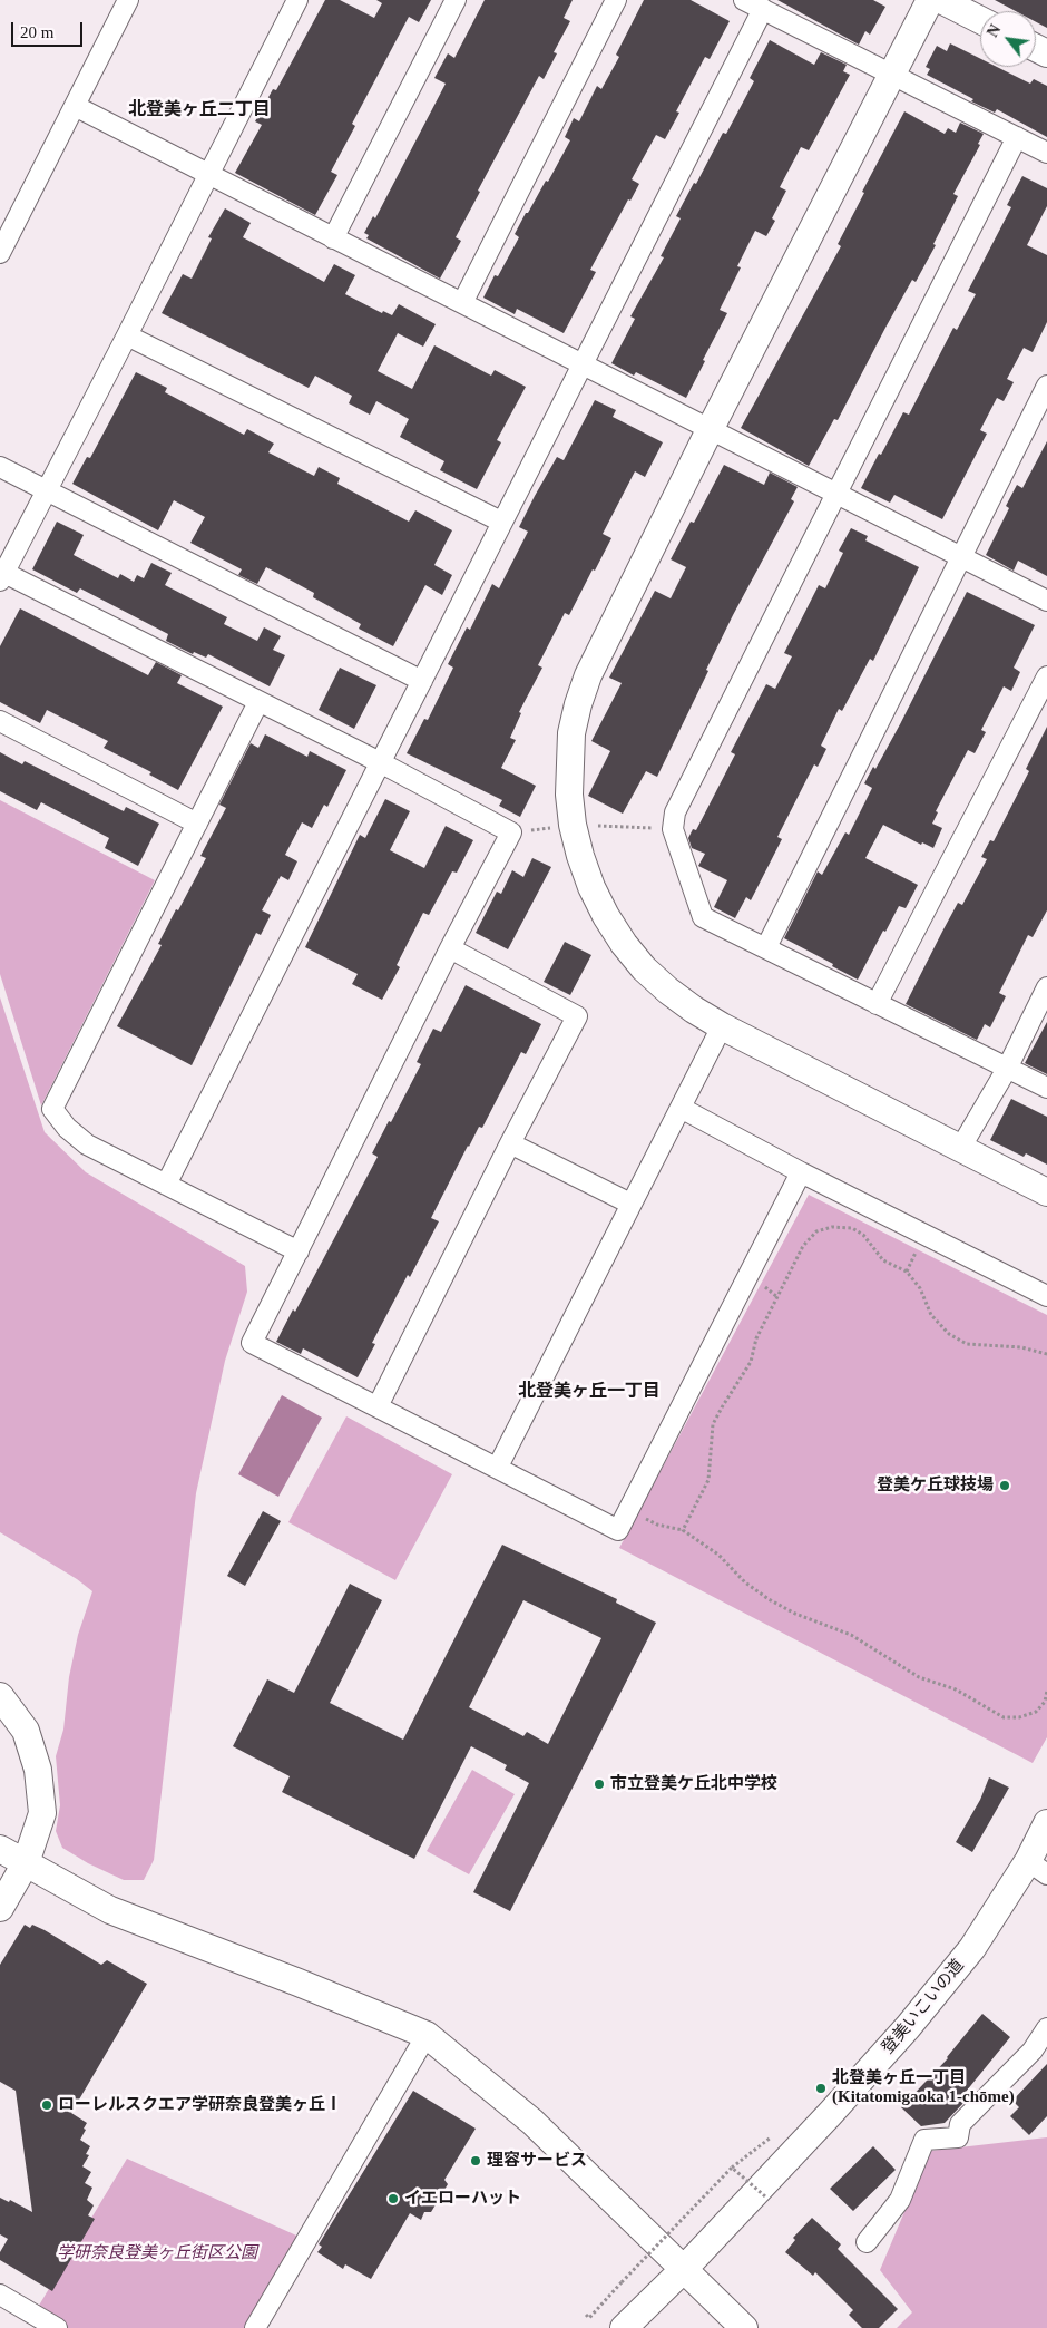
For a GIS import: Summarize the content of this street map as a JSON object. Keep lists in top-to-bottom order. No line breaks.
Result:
{"streets":{"street":["登美いこいの道"]},"districts":["北登美ヶ丘二丁目","北登美ヶ丘一丁目"],"parks":["学研奈良登美ヶ丘街区公園"],"places":["登美ケ丘球技場","市立登美ケ丘北中学校","北登美ヶ丘一丁目 (Kitatomigaoka 1-chōme)","ローレルスクエア学研奈良登美ヶ丘Ⅰ","理容サービス","イエローハット"],"scale_bar":"20 m","north":"top left"}
